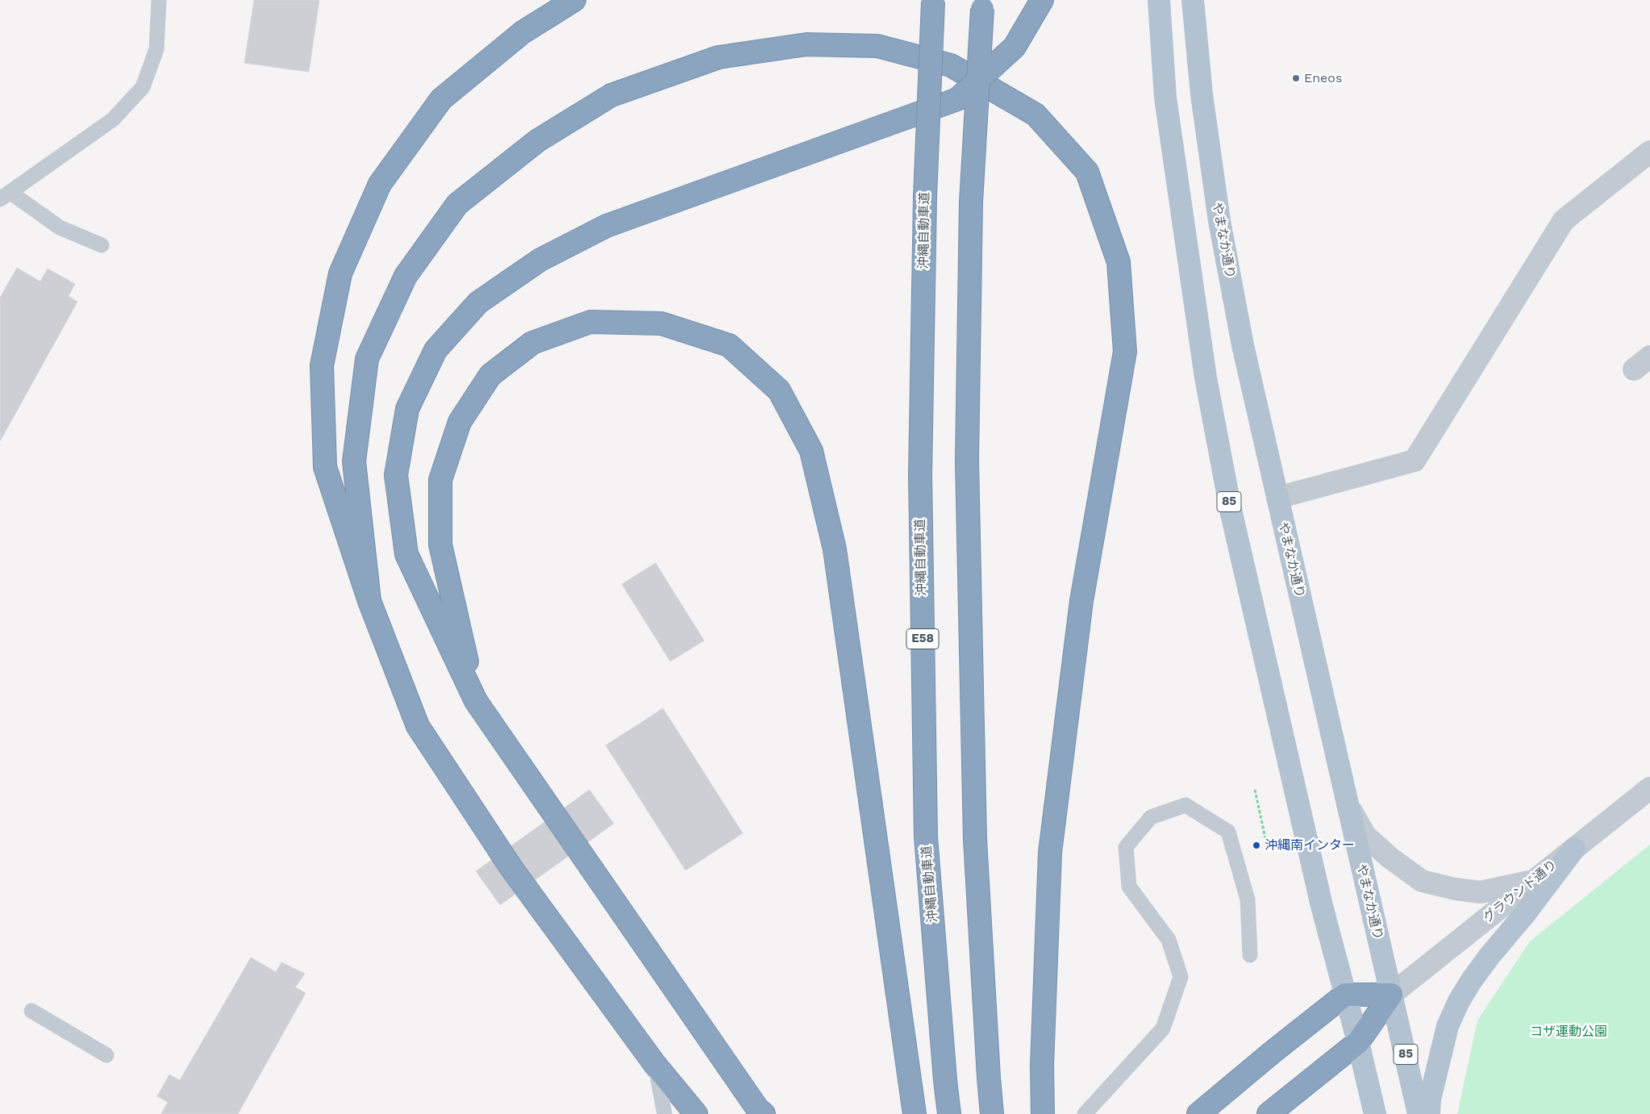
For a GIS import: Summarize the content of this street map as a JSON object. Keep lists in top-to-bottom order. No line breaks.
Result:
{"streets":{"highway":["沖縄自動車道","E58"],"main road":["やまなか通り","85"],"street":["グラウンド通り"]},"crossings":[["やまなか通り","グラウンド通り"]],"parks":["コザ運動公園"],"places":["Eneos","沖縄南インター"]}
